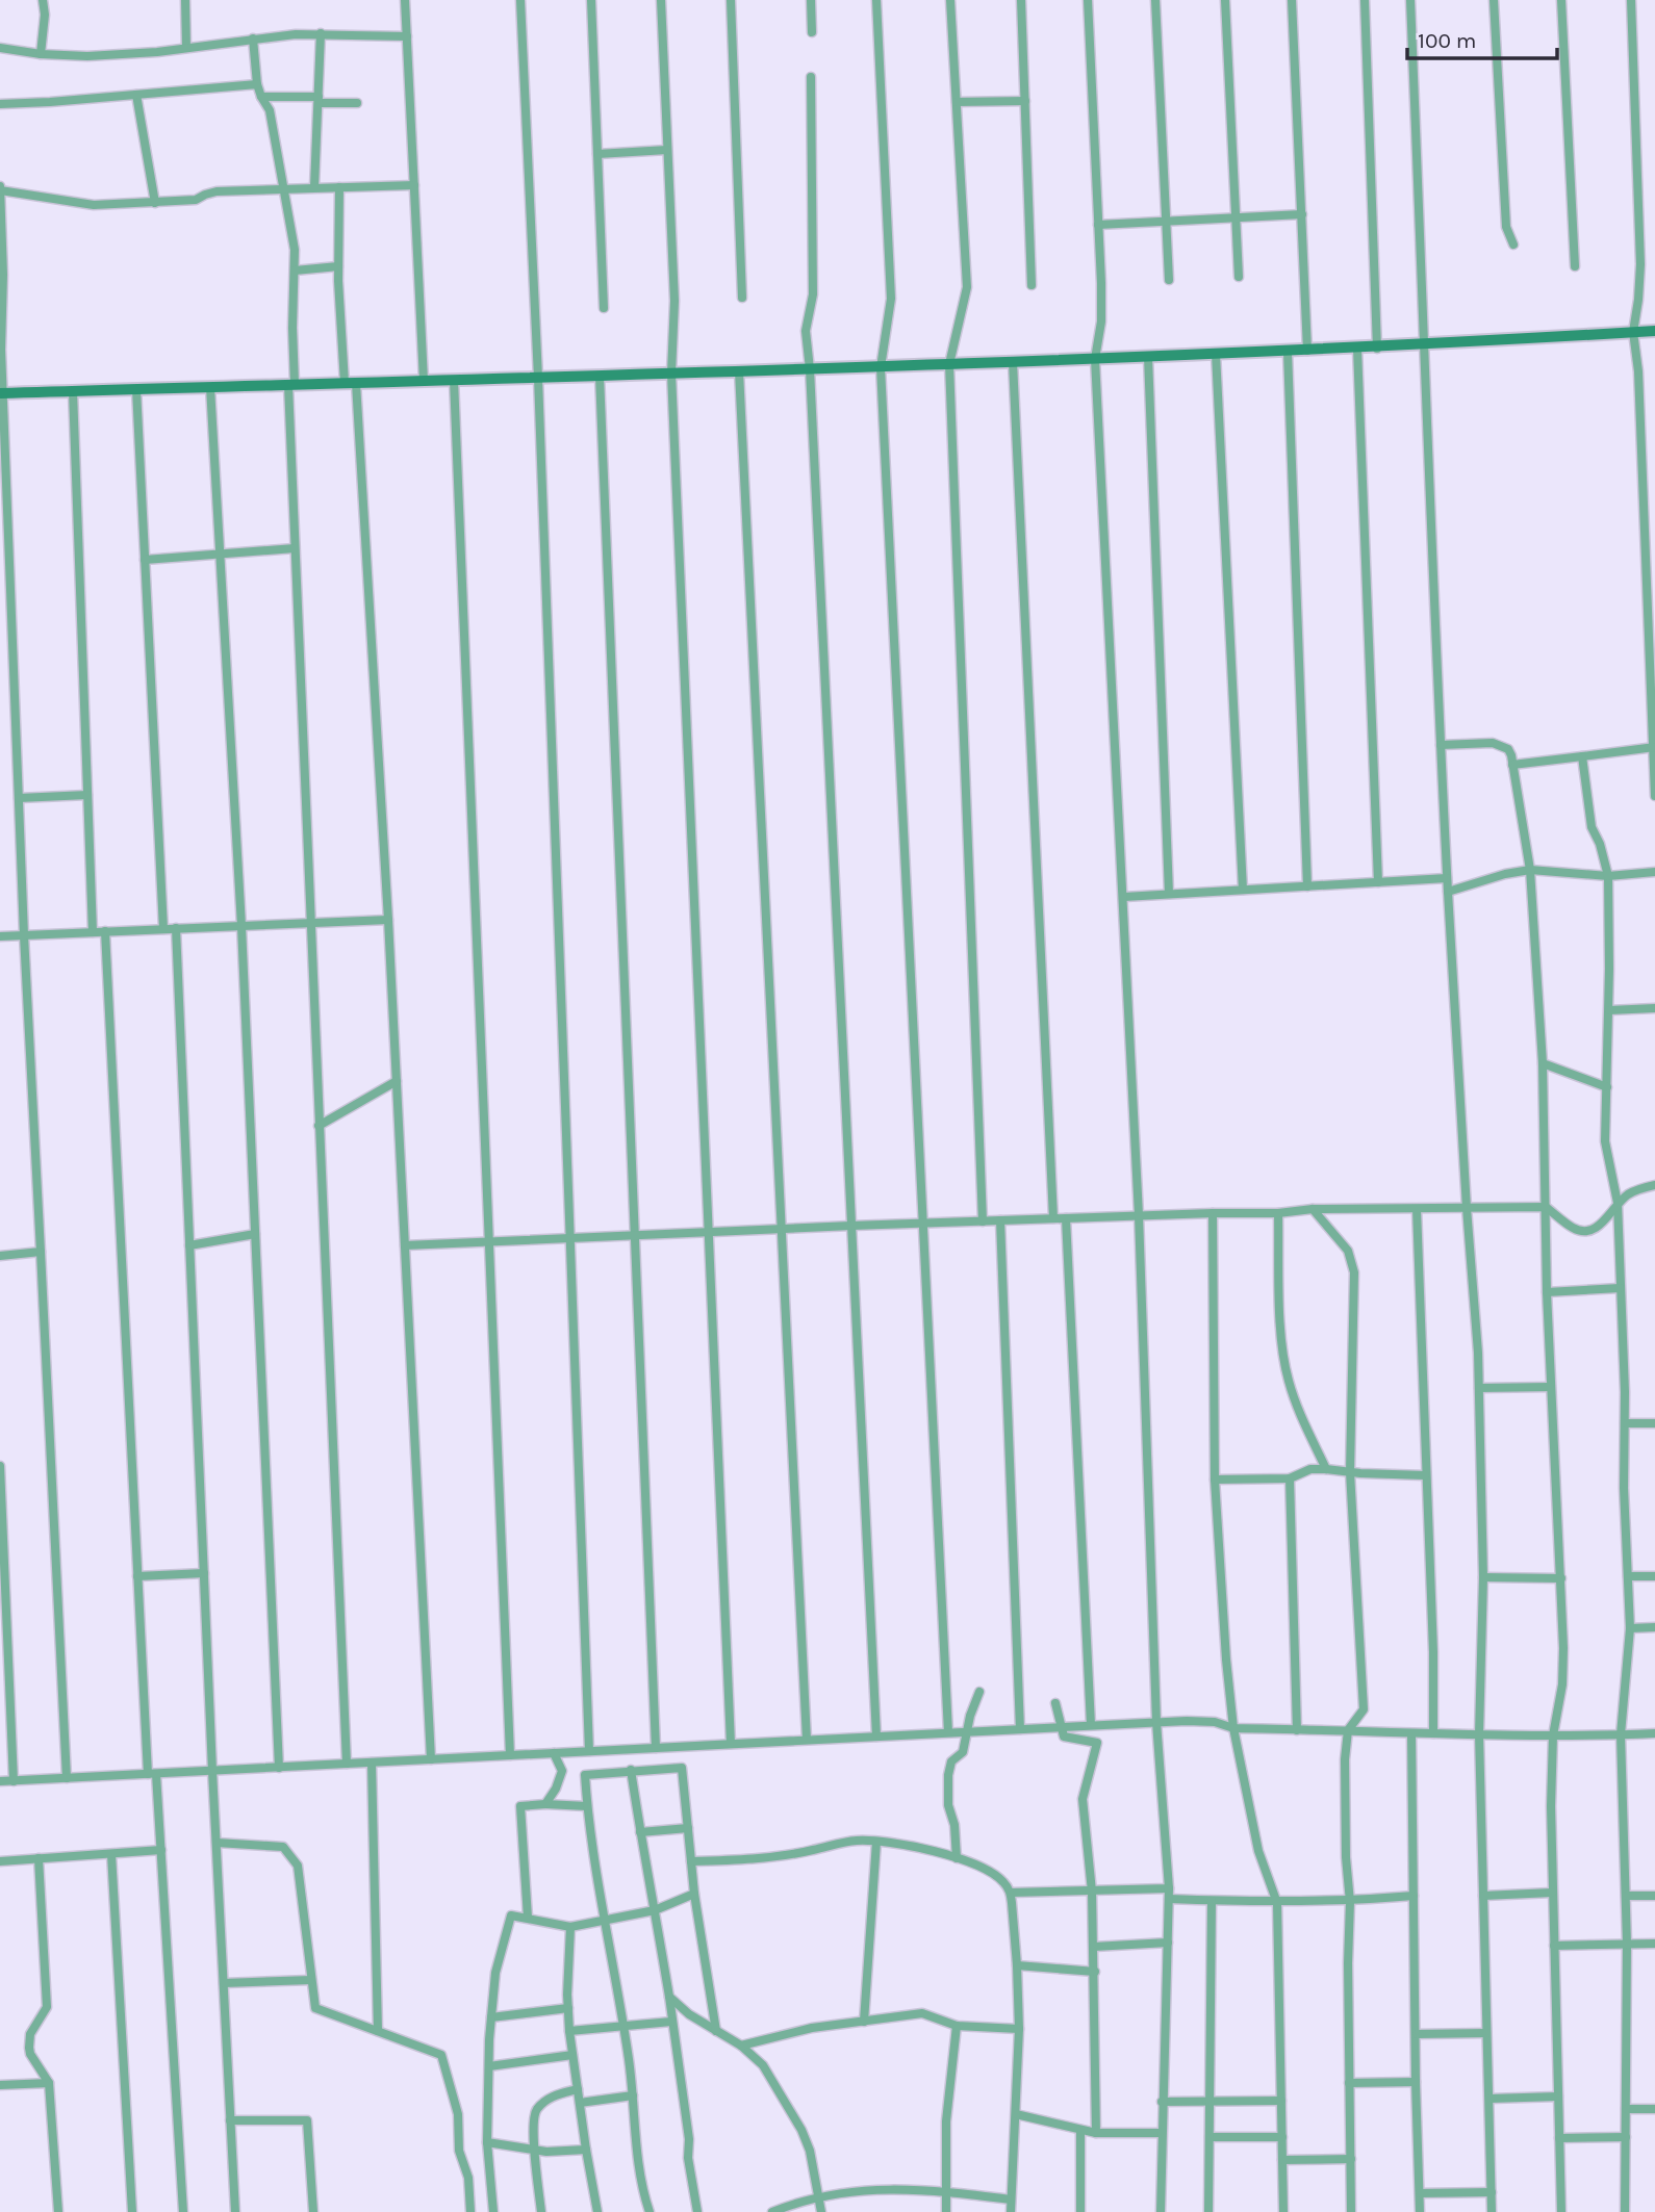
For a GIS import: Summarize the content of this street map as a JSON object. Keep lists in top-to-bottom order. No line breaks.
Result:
{"scale_bar":"100 m"}
